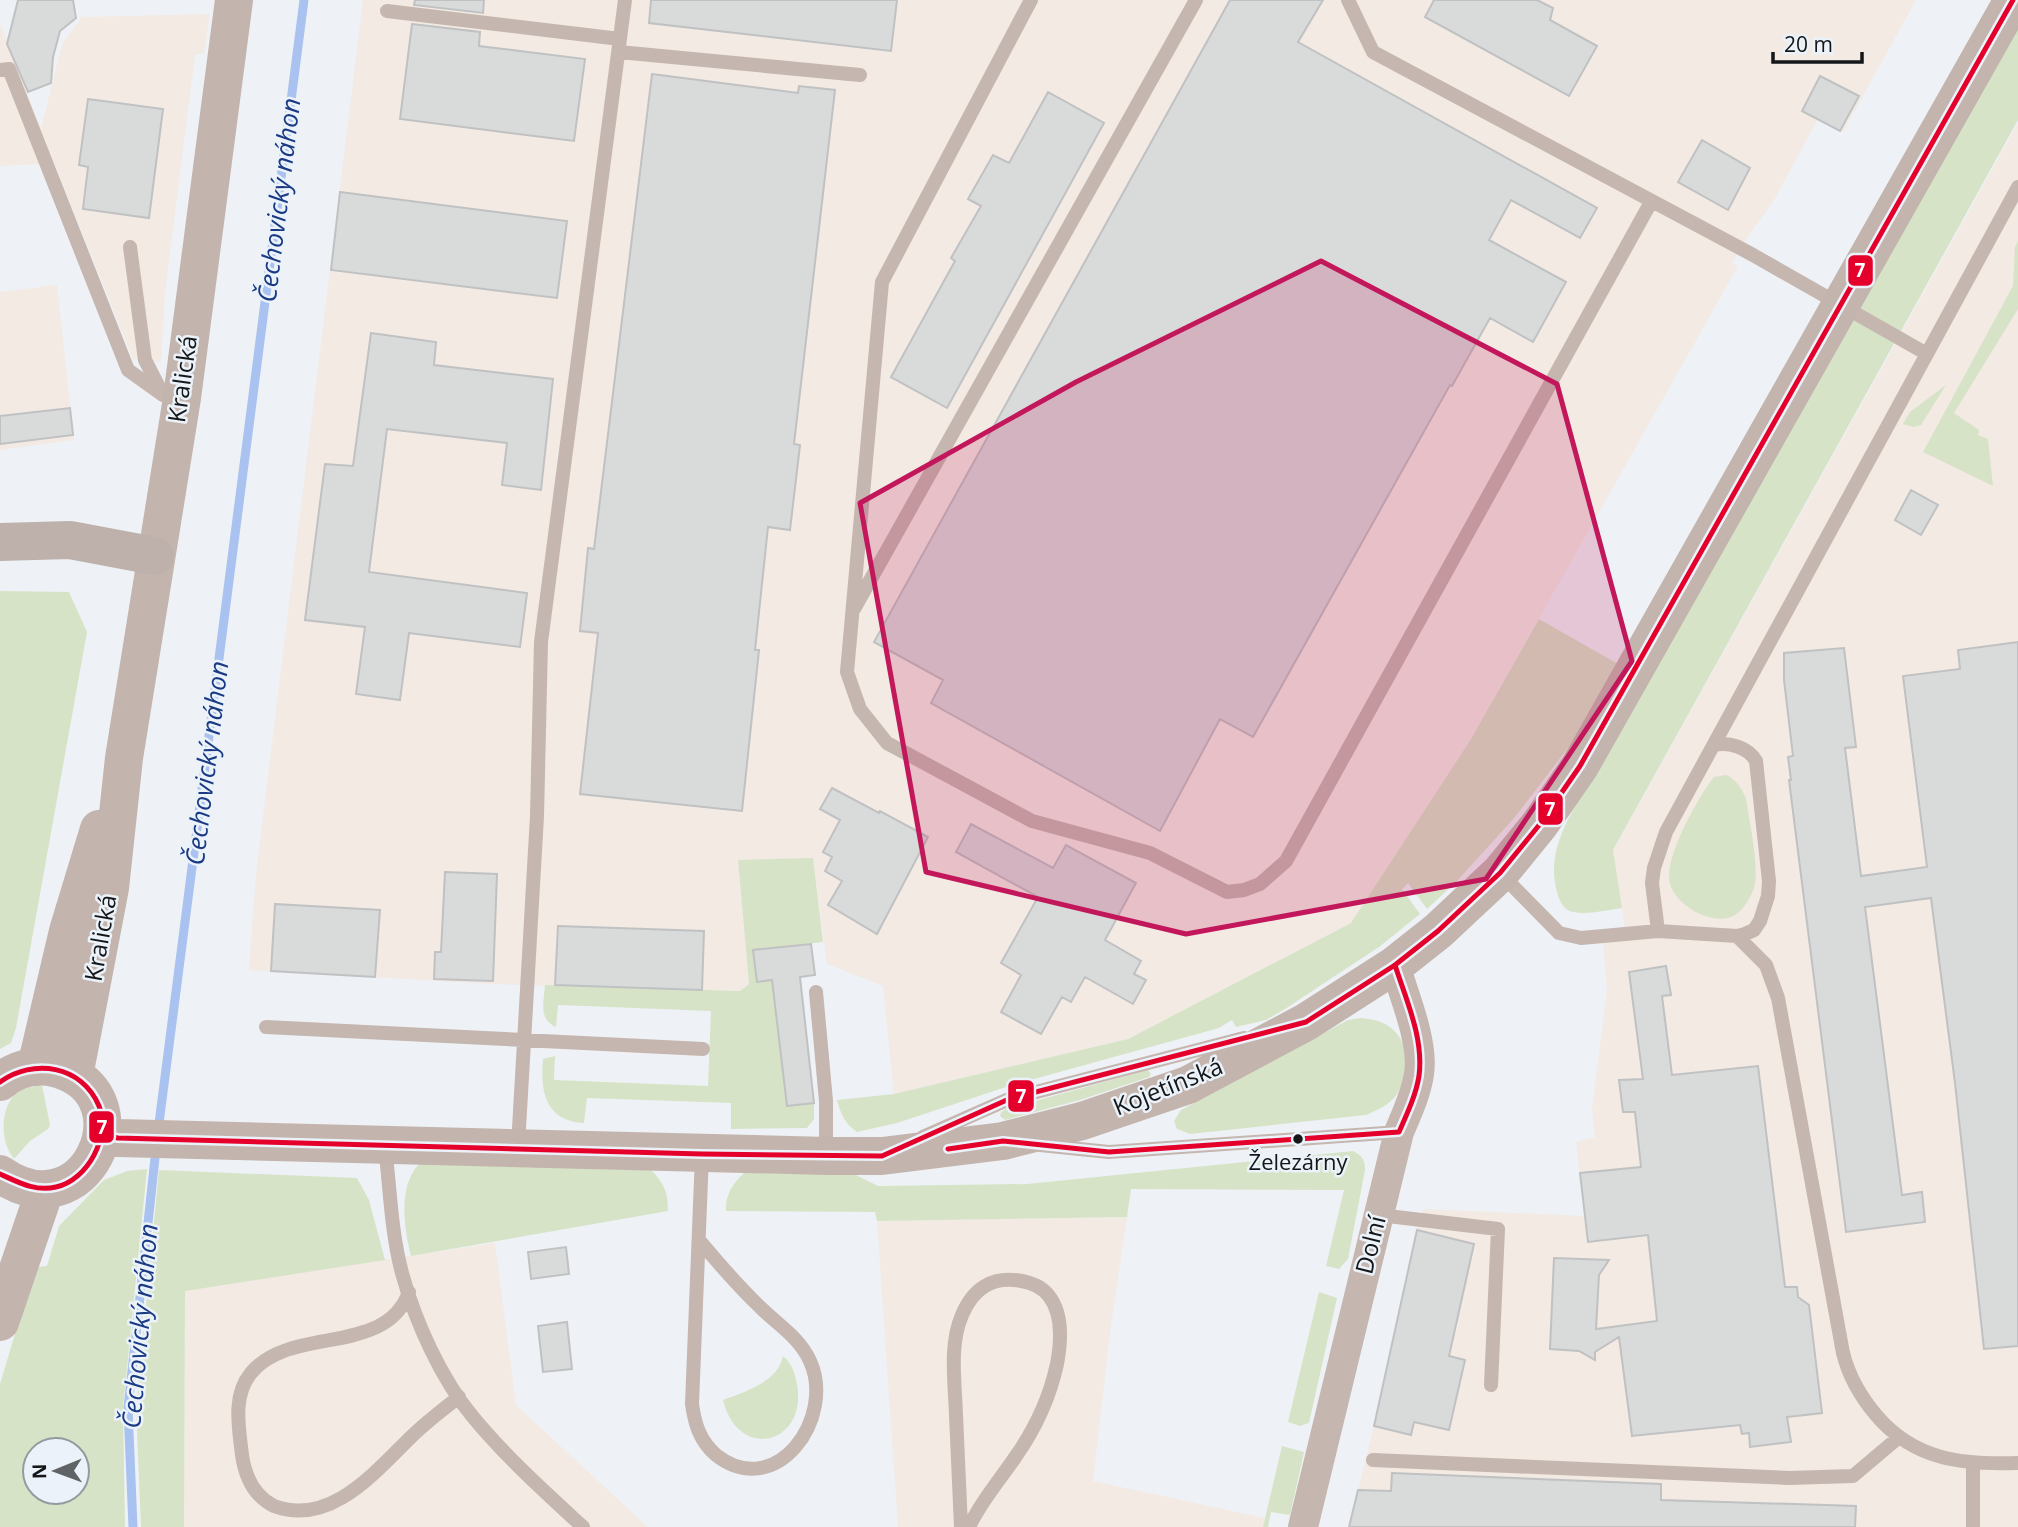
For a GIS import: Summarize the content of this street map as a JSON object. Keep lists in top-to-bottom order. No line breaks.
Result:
{"streets":{"main road":["Kralická","Kojetínská"],"street":["Dolní"]},"crossings":[["Kojetínská","Dolní"]],"water":["Čechovický náhon"],"places":["Železárny"],"lines":["transit line 7"],"scale_bar":"20 m","north":"left"}
